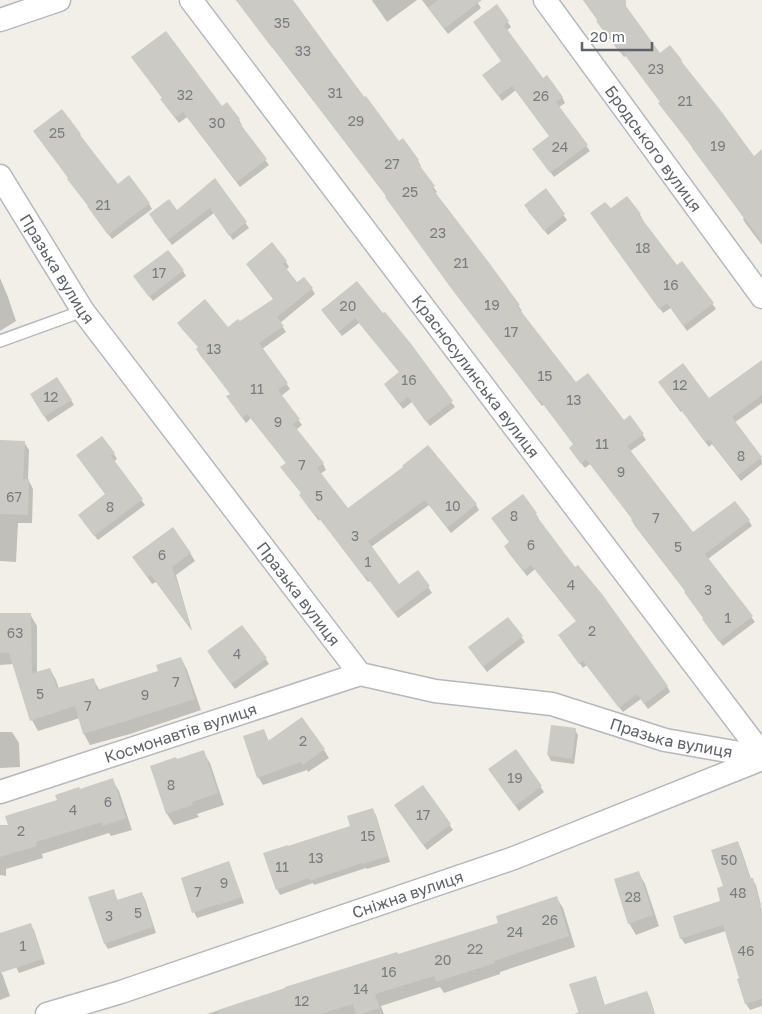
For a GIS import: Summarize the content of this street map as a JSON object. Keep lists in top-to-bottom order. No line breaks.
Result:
{"streets":{"street":["Бродського вулиця","Празька вулиця","Красносулинська вулиця","Космонавтів вулиця","Сніжна вулиця"]},"crossings":[["Празька вулиця","Красносулинська вулиця"],["Празька вулиця","Космонавтів вулиця"],["Празька вулиця","Сніжна вулиця"],["Красносулинська вулиця","Сніжна вулиця"]],"house_numbers":["35","33","23","31","32","26","21","29","30","25","19","24","27","25","21","23","18","21","17","16","19","20","17","13","15","16","12","11","12","13","9","11","8","7","9","5","67","10","8","8","7","3","6","5","6","1","4","3","1","2","63","4","7","5","9","7","2","19","8","6","4","17","2","15","13","50","11","9","7","48","28","5","3","26","24","1","22","46","20","16","14","12"],"scale_bar":"20 m"}
